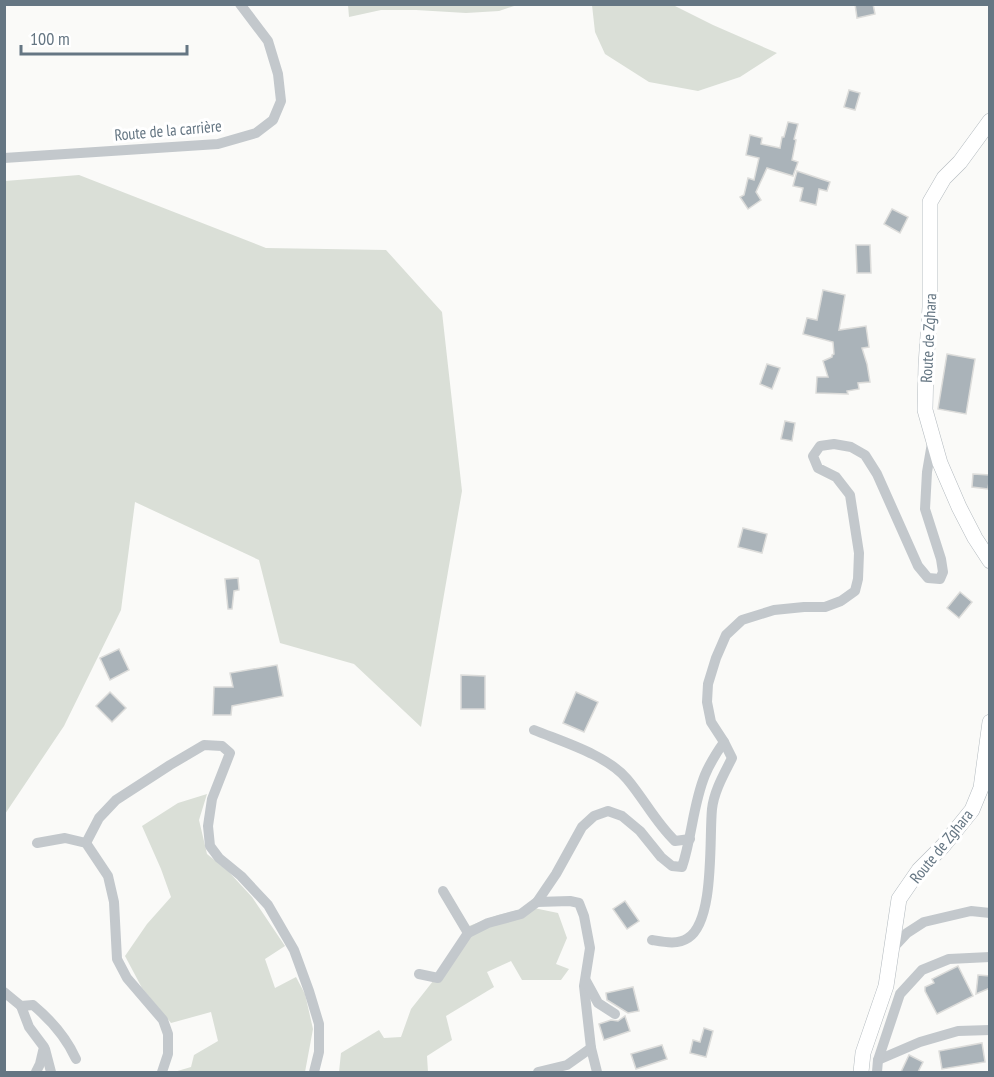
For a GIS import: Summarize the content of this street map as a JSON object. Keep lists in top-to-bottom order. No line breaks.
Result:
{"streets":{"street":["Route de la carrière","Route de Zghara"]},"scale_bar":"100 m"}
